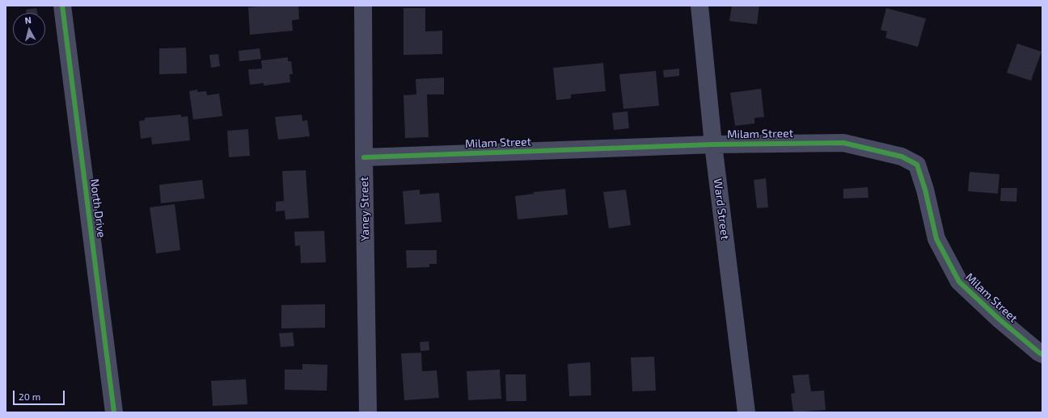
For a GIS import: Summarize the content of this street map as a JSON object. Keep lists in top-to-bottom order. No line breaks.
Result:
{"streets":{"street":["Milam Street","North Drive","Yaney Street","Ward Street"]},"crossings":[["Milam Street","Yaney Street"],["Milam Street","Ward Street"]],"scale_bar":"20 m","north":"top"}
